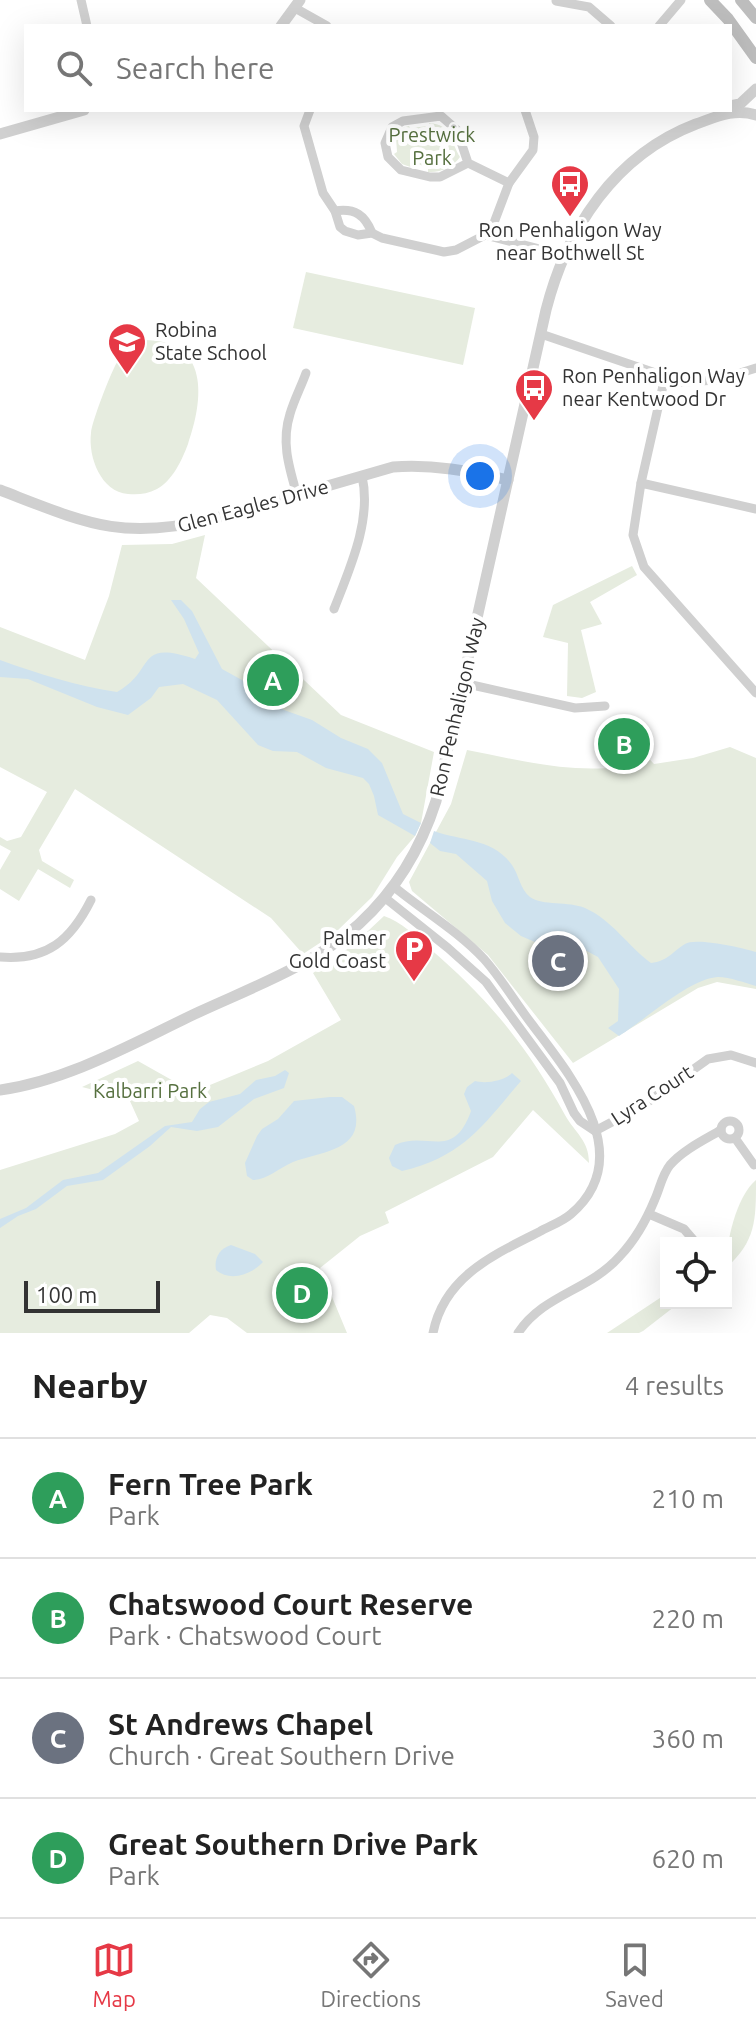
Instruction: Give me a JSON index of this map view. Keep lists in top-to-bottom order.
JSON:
{
  "streets": {
    "street": ["Glen Eagles Drive", "Ron Penhaligon Way", "Lyra Court"]
  },
  "crossings": [
    ["Glen Eagles Drive", "Ron Penhaligon Way"]
  ],
  "parks": ["Prestwick Park", "Kalbarri Park"],
  "places": {
    "bus stop": ["Ron Penhaligon Way near Bothwell St", "Ron Penhaligon Way near Kentwood Dr"],
    "school or university": ["Robina State School"],
    "parking": ["Palmer Gold Coast"]
  },
  "scale_bar": "100 m",
  "page": {
    "search": "Search here",
    "pins": [
      "A",
      "B",
      "C",
      "D"
    ],
    "scale": "100 m",
    "heading": ["Nearby", "4 results"],
    "list": [
      {
        "mark": "A",
        "name": "Fern Tree Park",
        "note": "Park",
        "value": "210 m"
      },
      {
        "mark": "B",
        "name": "Chatswood Court Reserve",
        "note": "Park · Chatswood Court",
        "value": "220 m"
      },
      {
        "mark": "C",
        "name": "St Andrews Chapel",
        "note": "Church · Great Southern Drive",
        "value": "360 m"
      },
      {
        "mark": "D",
        "name": "Great Southern Drive Park",
        "note": "Park",
        "value": "620 m"
      }
    ],
    "nav": ["Map", "Directions", "Saved"]
  }
}
